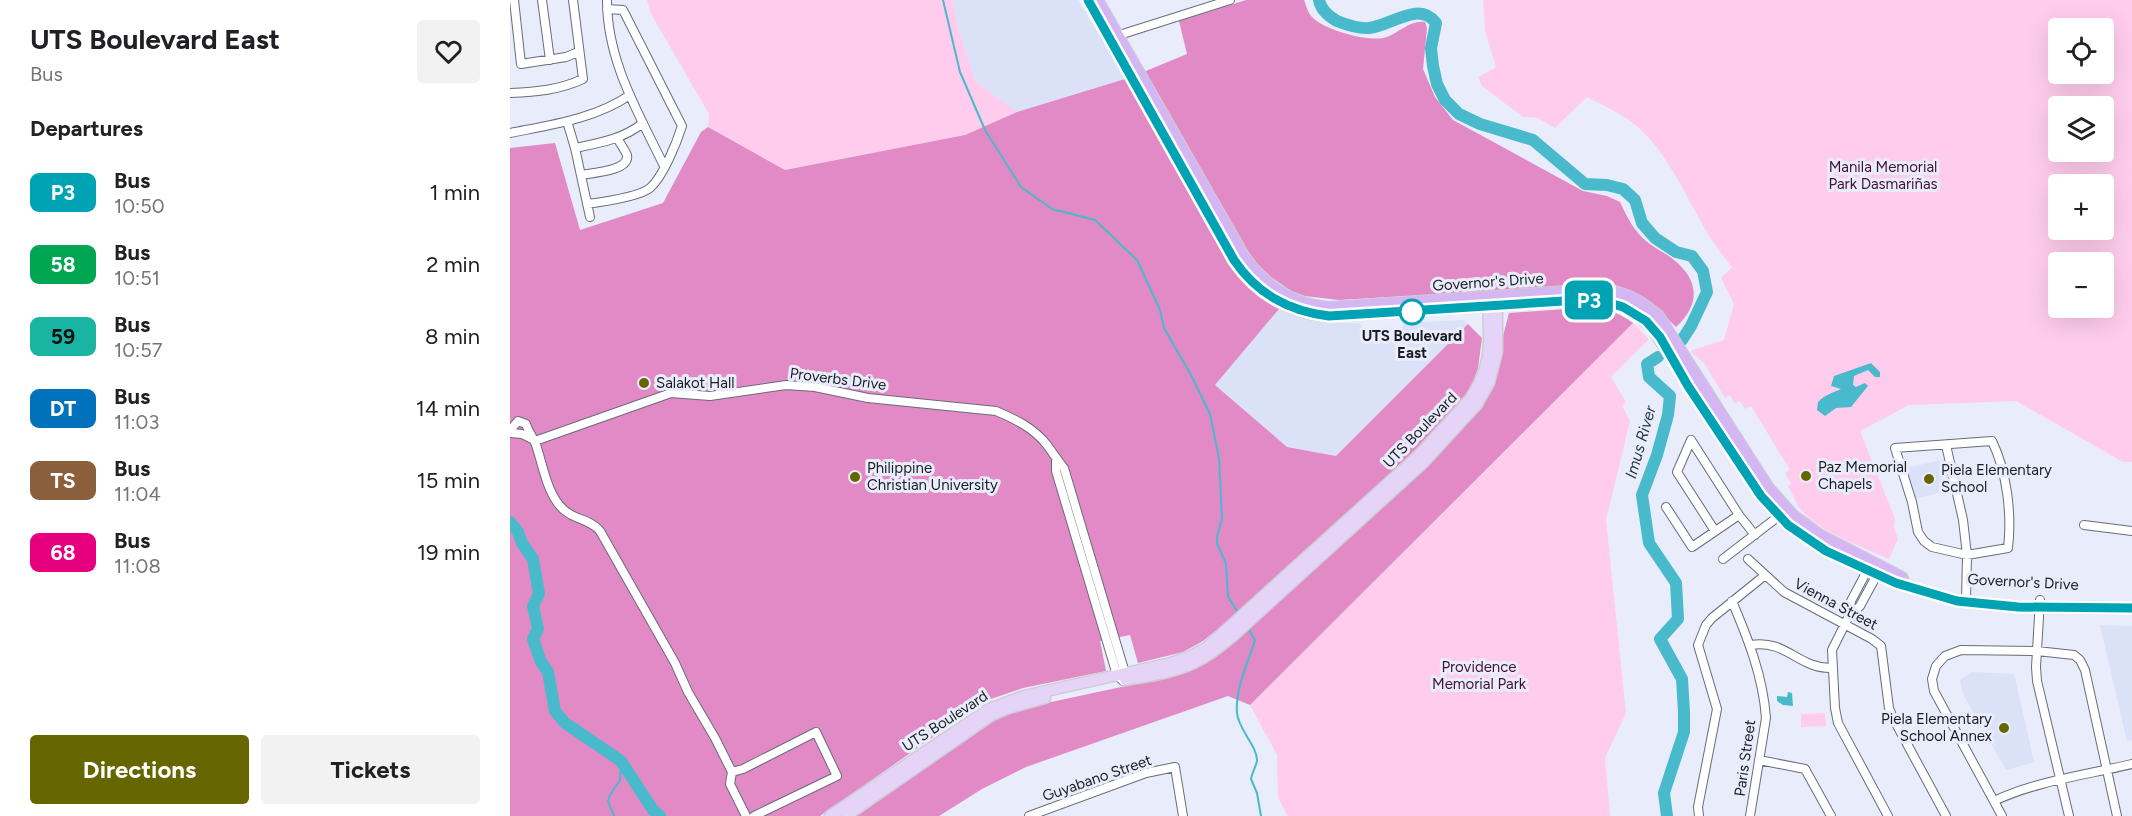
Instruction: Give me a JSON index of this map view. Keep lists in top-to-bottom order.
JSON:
{
  "streets": {
    "highway": ["Governor's Drive"],
    "main road": ["UTS Boulevard"],
    "street": [
      "Proverbs Drive",
      "Vienna Street",
      "Paris Street",
      "Guyabano Street"
    ]
  },
  "crossings": [
    ["Governor's Drive", "UTS Boulevard"],
    ["Proverbs Drive", "UTS Boulevard"]
  ],
  "water": ["Imus River"],
  "parks": ["Manila Memorial Park Dasmariñas", "Providence Memorial Park"],
  "places": [
    "UTS Boulevard East",
    "Salakot Hall",
    "Paz Memorial Chapels",
    "Philippine Christian University",
    "Piela Elementary School",
    "Piela Elementary School Annex"
  ],
  "lines": ["bus line P3"],
  "page": {
    "heading": [
      ["UTS Boulevard East", "Bus"],
      "Departures"
    ],
    "on_map": "P3",
    "map_buttons": ["+", "−"],
    "list": [
      {
        "mark": "P3",
        "name": "Bus",
        "note": "10:50",
        "value": "1 min"
      },
      {
        "mark": "58",
        "name": "Bus",
        "note": "10:51",
        "value": "2 min"
      },
      {
        "mark": "59",
        "name": "Bus",
        "note": "10:57",
        "value": "8 min"
      },
      {
        "mark": "DT",
        "name": "Bus",
        "note": "11:03",
        "value": "14 min"
      },
      {
        "mark": "TS",
        "name": "Bus",
        "note": "11:04",
        "value": "15 min"
      },
      {
        "mark": "68",
        "name": "Bus",
        "note": "11:08",
        "value": "19 min"
      }
    ],
    "buttons": ["Directions", "Tickets"]
  }
}
